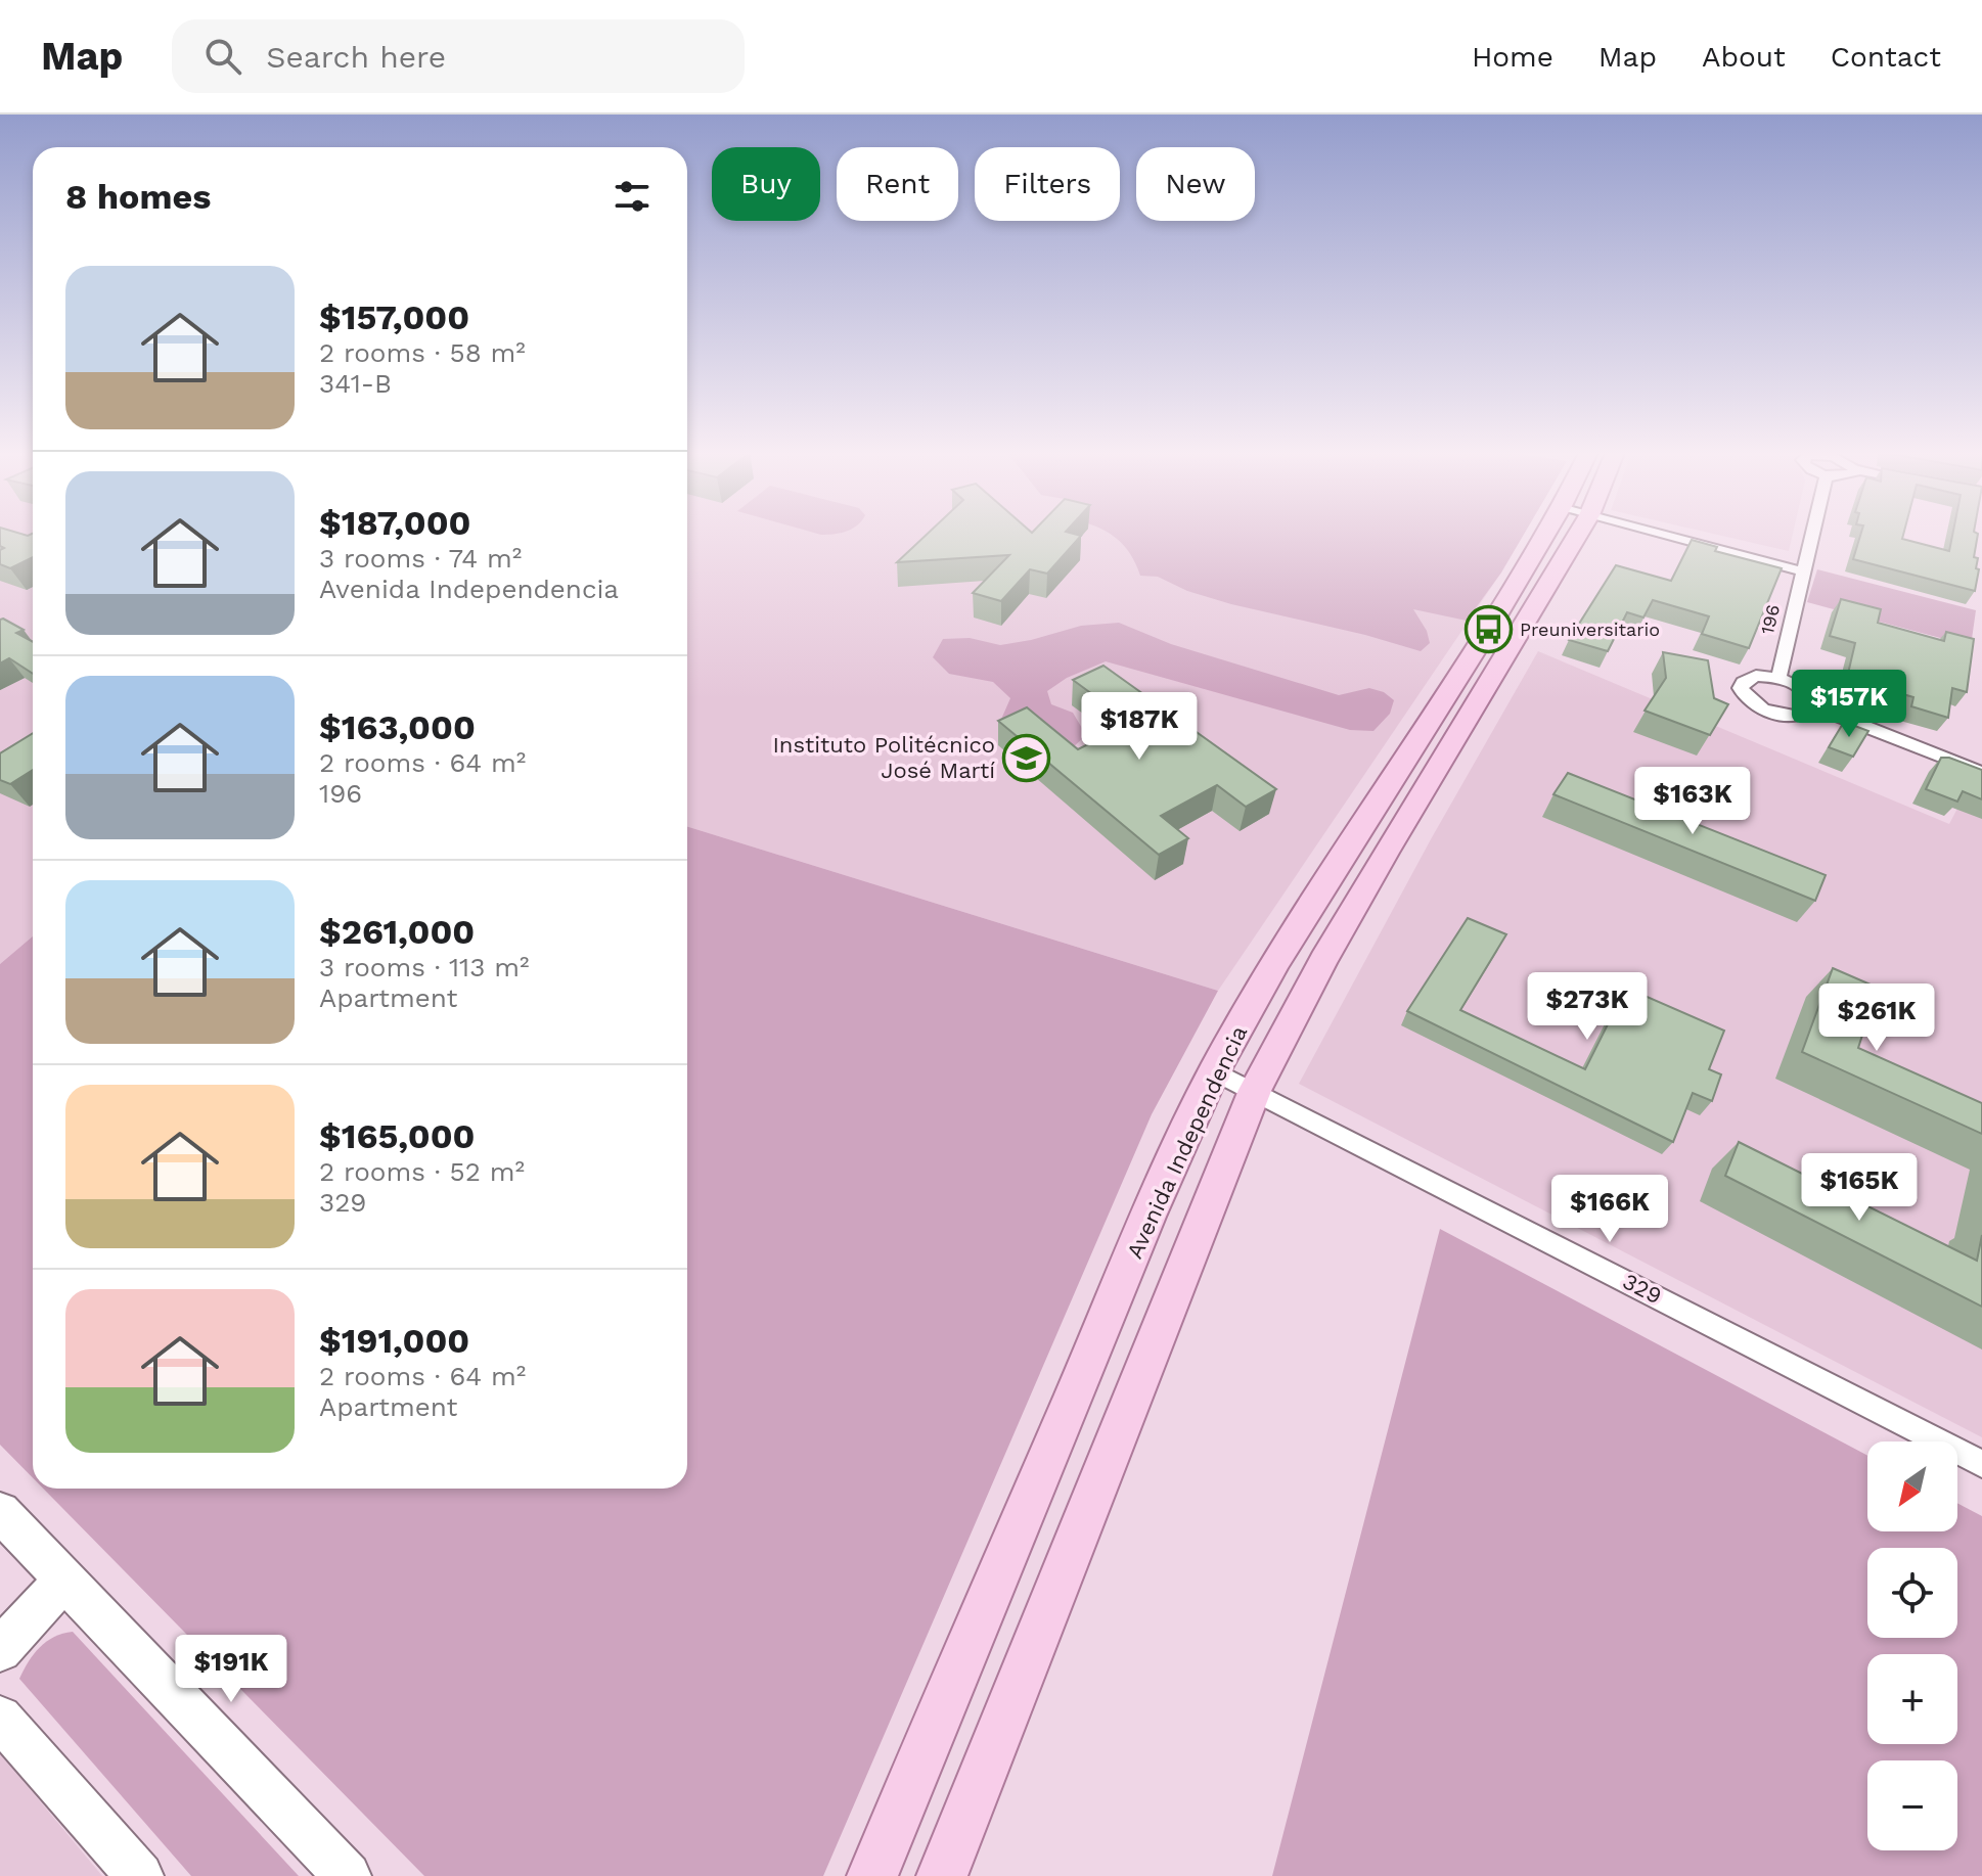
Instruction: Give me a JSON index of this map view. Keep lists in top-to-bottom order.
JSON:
{
  "streets": {
    "main road": ["Avenida Independencia"],
    "street": ["196", "329"]
  },
  "crossings": [
    ["Avenida Independencia", "329"]
  ],
  "places": {
    "bus stop": ["Preuniversitario"],
    "school or university": ["Instituto Politécnico José Martí"]
  },
  "north": "bottom left",
  "page": {
    "header": "Map",
    "search": "Search here",
    "nav": [
      "Home",
      "Map",
      "About",
      "Contact"
    ],
    "chip": [
      "Buy",
      "Rent",
      "Filters",
      "New"
    ],
    "heading": "8 homes",
    "list": [
      {
        "name": "$157,000",
        "note": "2 rooms · 58 m² · 341-B"
      },
      {
        "name": "$187,000",
        "note": "3 rooms · 74 m² · Avenida Independencia"
      },
      {
        "name": "$163,000",
        "note": "2 rooms · 64 m² · 196"
      },
      {
        "name": "$261,000",
        "note": "3 rooms · 113 m² · Apartment"
      },
      {
        "name": "$165,000",
        "note": "2 rooms · 52 m² · 329"
      },
      {
        "name": "$191,000",
        "note": "2 rooms · 64 m² · Apartment"
      }
    ],
    "price": [
      "$157K",
      "$187K",
      "$163K",
      "$273K",
      "$261K",
      "$165K",
      "$166K",
      "$191K"
    ],
    "map_buttons": ["+", "−"]
  }
}
